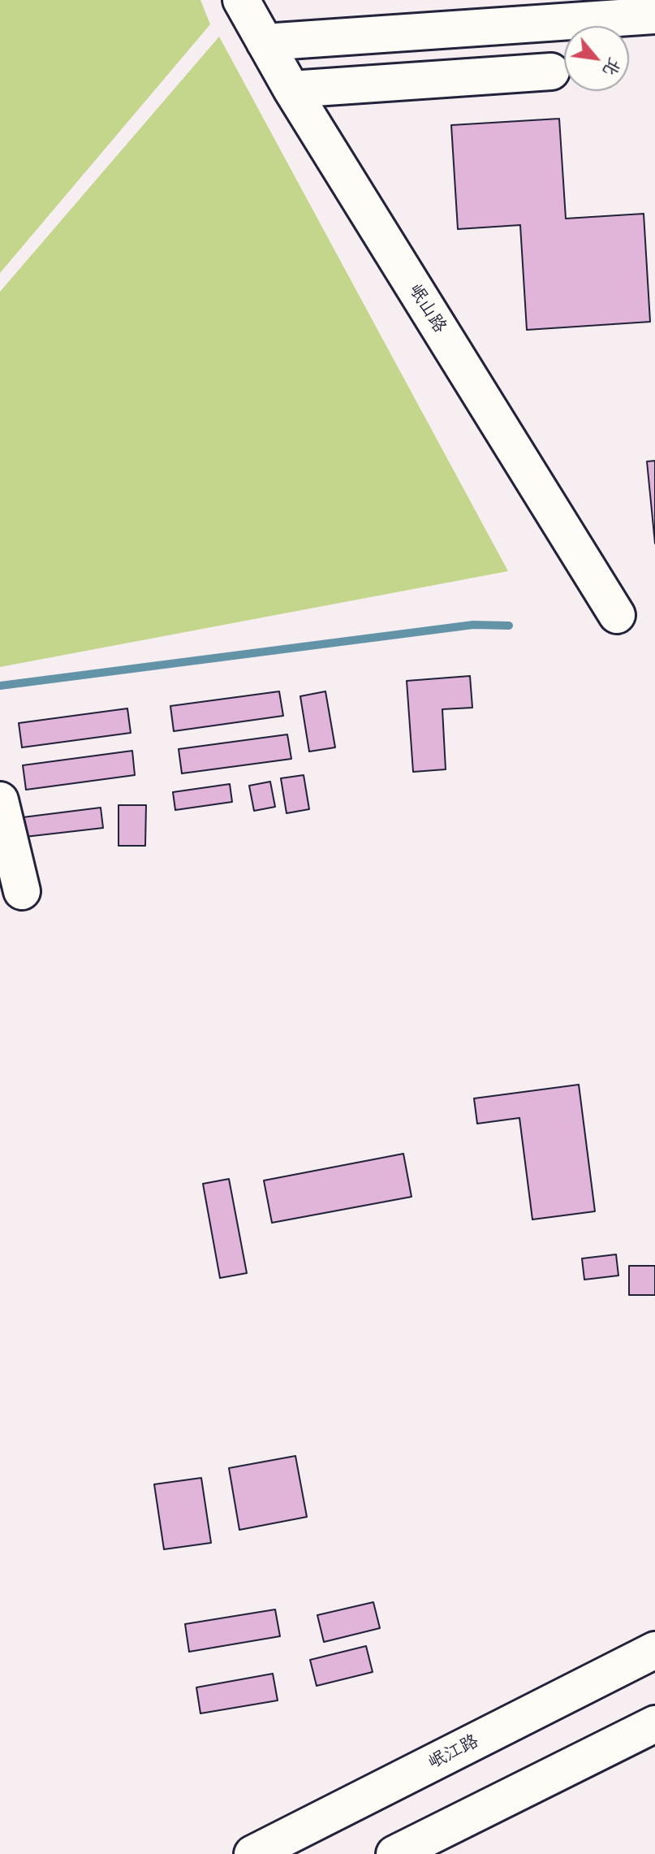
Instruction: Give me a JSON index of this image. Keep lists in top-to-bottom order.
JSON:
{
  "streets": {
    "main road": ["岷山路", "岷江路"]
  },
  "north": "bottom right"
}
